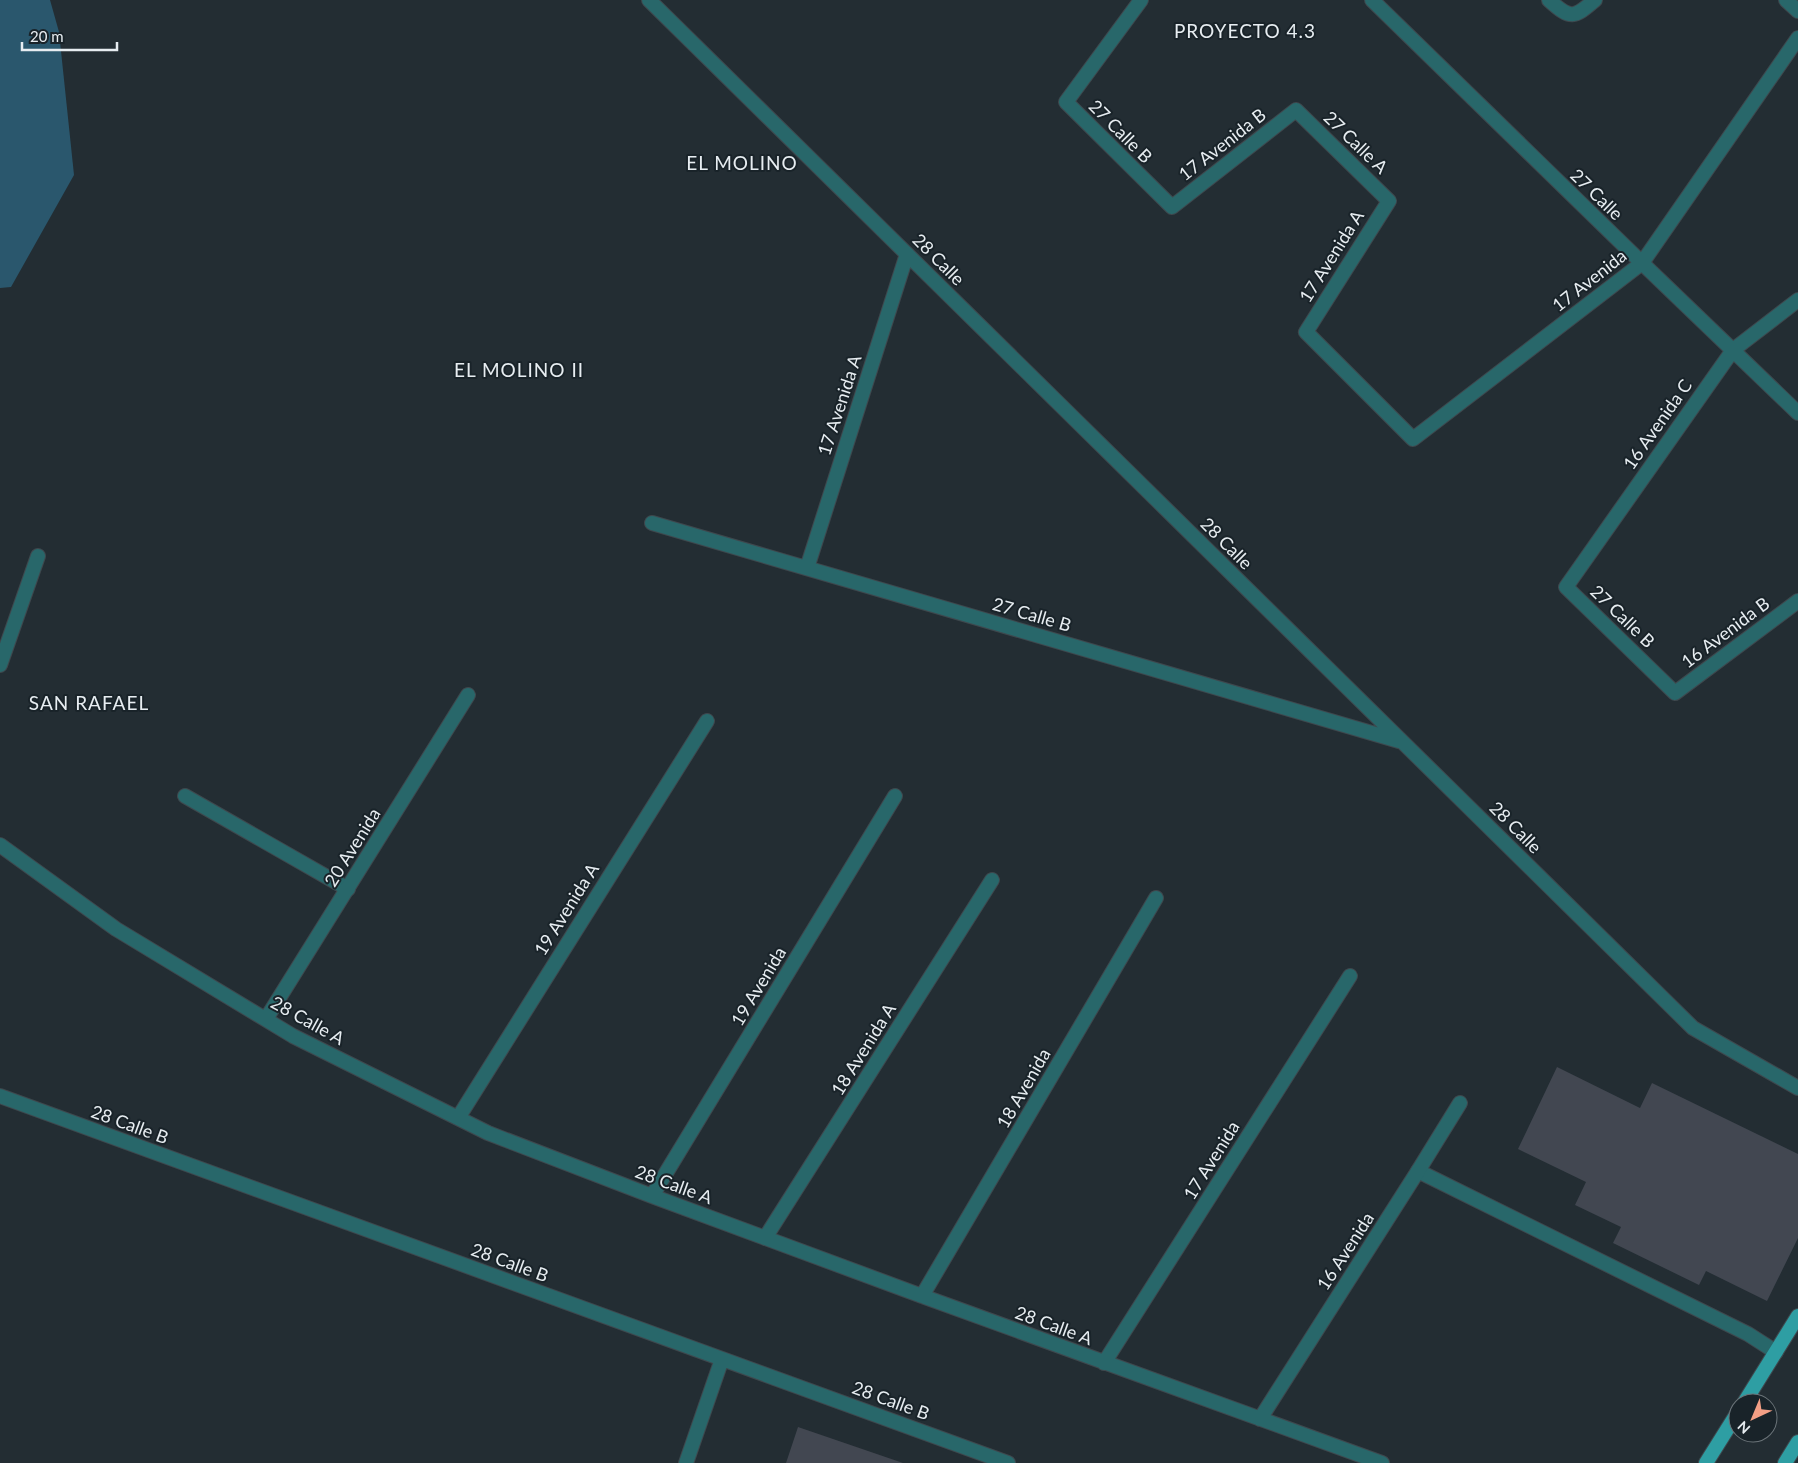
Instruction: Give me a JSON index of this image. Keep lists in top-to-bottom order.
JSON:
{
  "streets": {
    "street": [
      "27 Calle B",
      "27 Calle A",
      "17 Avenida B",
      "27 Calle",
      "17 Avenida A",
      "28 Calle",
      "17 Avenida",
      "16 Avenida C",
      "16 Avenida B",
      "20 Avenida",
      "19 Avenida A",
      "19 Avenida",
      "28 Calle A",
      "18 Avenida A",
      "18 Avenida",
      "28 Calle B",
      "16 Avenida"
    ]
  },
  "crossings": [
    ["27 Calle B", "17 Avenida B"],
    ["27 Calle B", "17 Avenida A"],
    ["27 Calle B", "28 Calle"],
    ["27 Calle B", "16 Avenida C"],
    ["27 Calle B", "16 Avenida B"],
    ["27 Calle A", "17 Avenida B"],
    ["27 Calle A", "17 Avenida A"],
    ["27 Calle", "17 Avenida"],
    ["27 Calle", "16 Avenida C"],
    ["17 Avenida A", "28 Calle"],
    ["17 Avenida A", "17 Avenida"],
    ["17 Avenida", "28 Calle A"],
    ["20 Avenida", "28 Calle A"],
    ["19 Avenida A", "28 Calle A"],
    ["19 Avenida", "28 Calle A"],
    ["28 Calle A", "18 Avenida A"],
    ["28 Calle A", "18 Avenida"],
    ["28 Calle A", "16 Avenida"]
  ],
  "districts": [
    "PROYECTO 4.3",
    "EL MOLINO",
    "EL MOLINO II",
    "SAN RAFAEL"
  ],
  "scale_bar": "20 m",
  "north": "bottom left"
}
